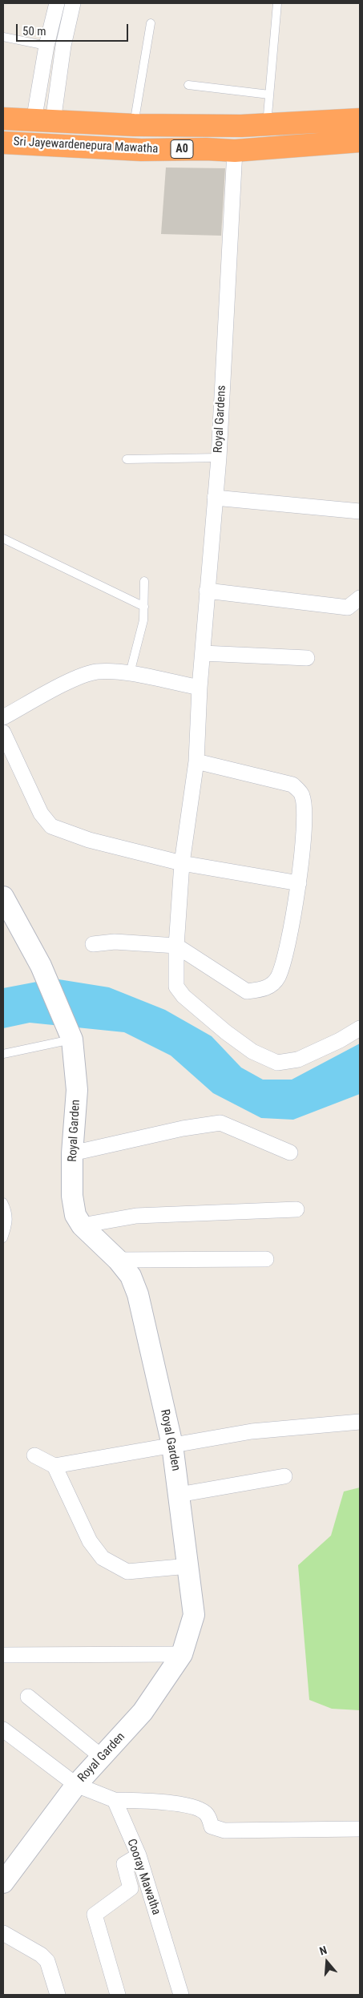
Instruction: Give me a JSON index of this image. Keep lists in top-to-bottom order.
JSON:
{
  "streets": {
    "highway": ["Sri Jayewardenepura Mawatha", "A0"],
    "street": ["Royal Gardens", "Royal Garden", "Cooray Mawatha"]
  },
  "crossings": [
    ["Sri Jayewardenepura Mawatha", "Royal Gardens"]
  ],
  "scale_bar": "50 m",
  "north": "top"
}
